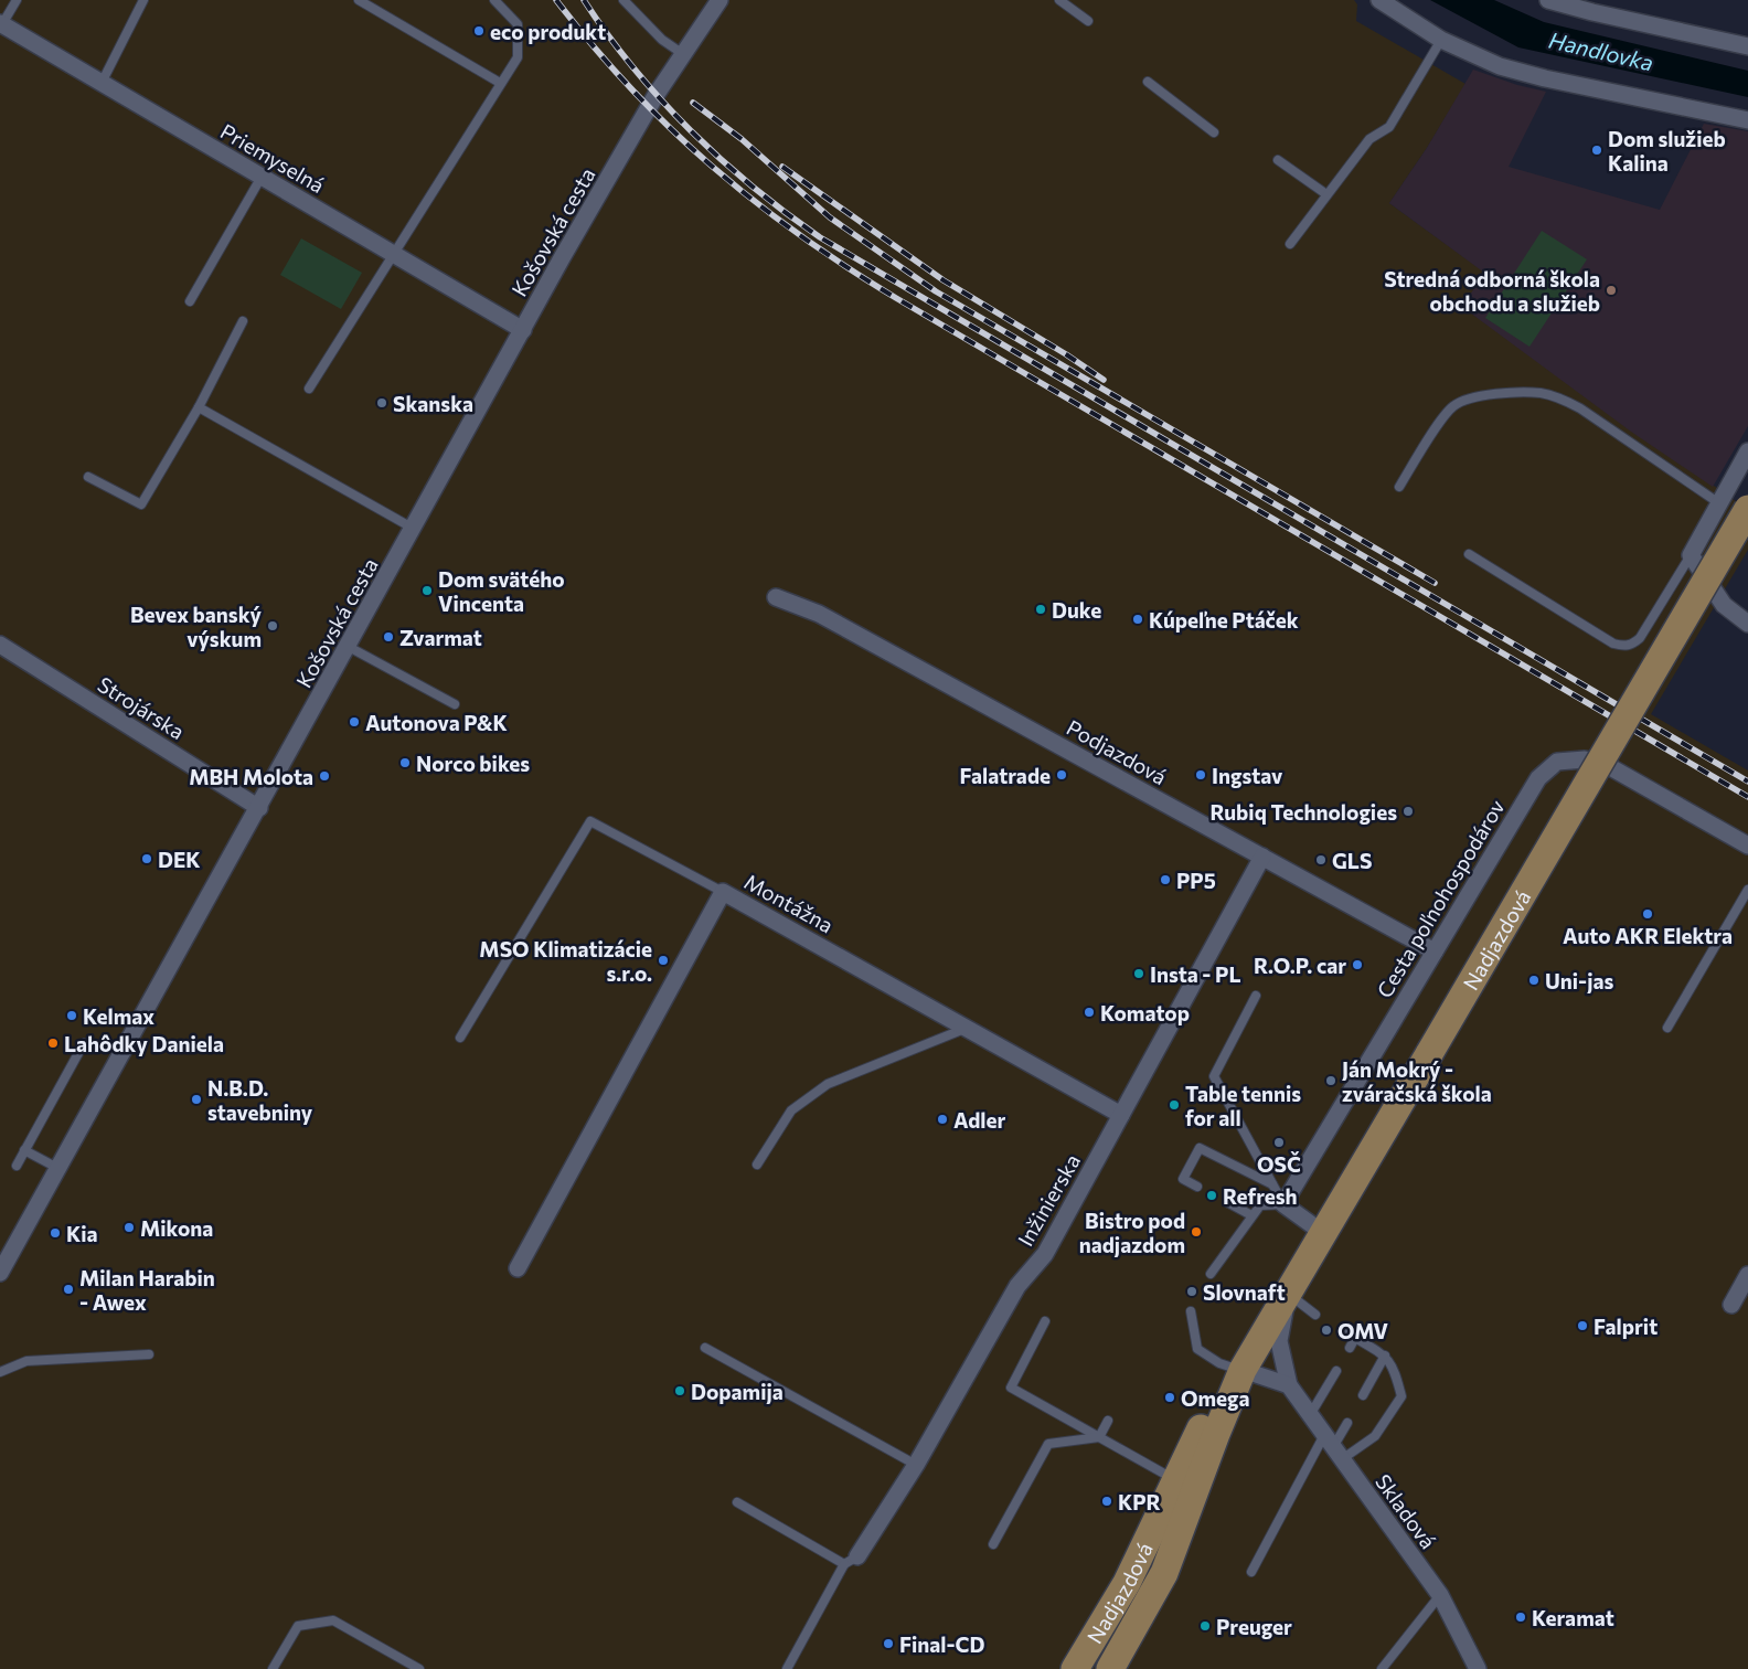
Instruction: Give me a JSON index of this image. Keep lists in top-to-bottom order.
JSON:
{
  "streets": {
    "main road": ["Nadjazdová"],
    "street": [
      "Priemyselná",
      "Košovská cesta",
      "Strojárska",
      "Podjazdová",
      "Cesta poľnohospodárov",
      "Montážna",
      "Inžinierska",
      "Skladová"
    ]
  },
  "crossings": [
    ["Priemyselná", "Košovská cesta"],
    ["Košovská cesta", "Strojárska"],
    ["Podjazdová", "Cesta poľnohospodárov"],
    ["Podjazdová", "Inžinierska"],
    ["Montážna", "Inžinierska"],
    ["Nadjazdová", "Skladová"]
  ],
  "water": ["Handlovka"],
  "places": [
    "eco produkt",
    "Dom služieb Kalina",
    "Stredná odborná škola obchodu a služieb",
    "Skanska",
    "Dom svätého Vincenta",
    "Duke",
    "Kúpeľne Ptáček",
    "Bevex banský výskum",
    "Zvarmat",
    "Autonova P&K",
    "Norco bikes",
    "Falatrade",
    "Ingstav",
    "MBH Molota",
    "Rubiq Technologies",
    "DEK",
    "GLS",
    "PP5",
    "Auto AKR Elektra",
    "MSO Klimatizácie s.r.o.",
    "R.O.P. car",
    "Insta - PL",
    "Uni-jas",
    "Komatop",
    "Kelmax",
    "Lahôdky Daniela",
    "Ján Mokrý - zváračská škola",
    "N.B.D. stavebniny",
    "Table tennis for all",
    "Adler",
    "OSČ",
    "Refresh",
    "Mikona",
    "Bistro pod nadjazdom",
    "Kia",
    "Milan Harabin - Awex",
    "Slovnaft",
    "Falprit",
    "OMV",
    "Dopamija",
    "Omega",
    "KPR",
    "Keramat",
    "Preuger",
    "Final-CD"
  ]
}
